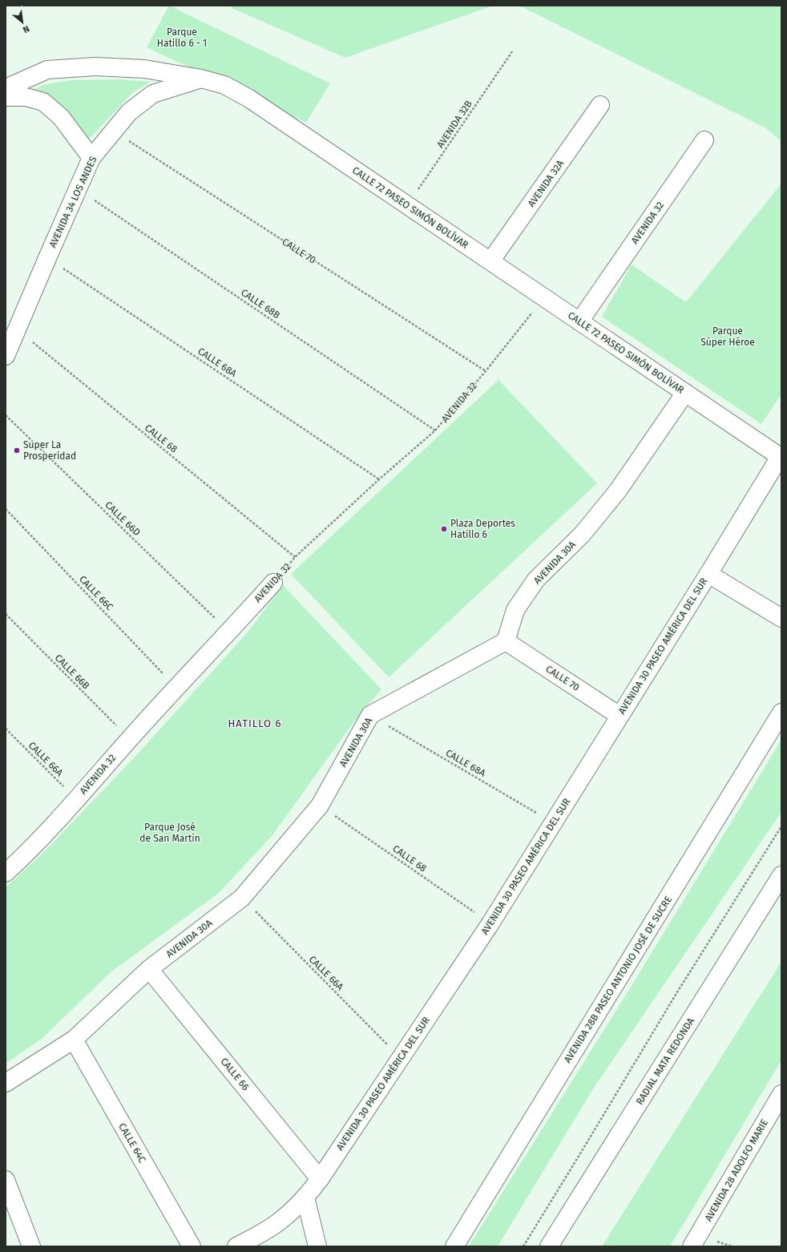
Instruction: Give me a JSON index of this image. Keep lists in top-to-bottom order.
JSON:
{
  "streets": {
    "street": [
      "AVENIDA 32A",
      "AVENIDA 34 LOS ANDES",
      "CALLE 72 PASEO SIMÓN BOLÍVAR",
      "AVENIDA 32",
      "CALLE 70",
      "AVENIDA 30A",
      "AVENIDA 30 PASEO AMÉRICA DEL SUR",
      "AVENIDA 28B PASEO ANTONIO JOSÉ DE SUCRE",
      "RADIAL MATA REDONDA",
      "CALLE 66",
      "CALLE 64C",
      "AVENIDA 28 ADOLFO MARIE"
    ],
    "path": [
      "AVENIDA 32B",
      "CALLE 68B",
      "CALLE 68A",
      "CALLE 68",
      "CALLE 66D",
      "CALLE 66C",
      "CALLE 66B",
      "CALLE 66A"
    ]
  },
  "crossings": [
    ["AVENIDA 32B", "CALLE 72 PASEO SIMÓN BOLÍVAR"],
    ["AVENIDA 32A", "CALLE 72 PASEO SIMÓN BOLÍVAR"],
    ["AVENIDA 34 LOS ANDES", "CALLE 72 PASEO SIMÓN BOLÍVAR"],
    ["AVENIDA 34 LOS ANDES", "CALLE 70"],
    ["AVENIDA 34 LOS ANDES", "CALLE 68B"],
    ["AVENIDA 34 LOS ANDES", "CALLE 68A"],
    ["AVENIDA 34 LOS ANDES", "CALLE 68"],
    ["CALLE 72 PASEO SIMÓN BOLÍVAR", "AVENIDA 32"],
    ["CALLE 72 PASEO SIMÓN BOLÍVAR", "AVENIDA 30A"],
    ["CALLE 72 PASEO SIMÓN BOLÍVAR", "AVENIDA 30 PASEO AMÉRICA DEL SUR"],
    ["AVENIDA 32", "CALLE 70"],
    ["AVENIDA 32", "CALLE 68B"],
    ["AVENIDA 32", "CALLE 68A"],
    ["AVENIDA 32", "CALLE 68"],
    ["AVENIDA 32", "CALLE 66D"],
    ["AVENIDA 32", "CALLE 66C"],
    ["AVENIDA 32", "CALLE 66B"],
    ["AVENIDA 32", "CALLE 66A"],
    ["CALLE 70", "AVENIDA 30A"],
    ["CALLE 70", "AVENIDA 30 PASEO AMÉRICA DEL SUR"],
    ["CALLE 68A", "AVENIDA 30A"],
    ["CALLE 68A", "AVENIDA 30 PASEO AMÉRICA DEL SUR"],
    ["CALLE 68", "AVENIDA 30A"],
    ["CALLE 68", "AVENIDA 30 PASEO AMÉRICA DEL SUR"],
    ["AVENIDA 30A", "CALLE 66A"],
    ["AVENIDA 30A", "CALLE 66"],
    ["AVENIDA 30A", "CALLE 64C"],
    ["AVENIDA 30 PASEO AMÉRICA DEL SUR", "CALLE 66A"],
    ["AVENIDA 30 PASEO AMÉRICA DEL SUR", "CALLE 66"]
  ],
  "districts": ["HATILLO 6"],
  "parks": ["Parque Hatillo 6 - 1", "Parque Súper Héroe", "Parque José de San Martín"],
  "places": ["Super La Prosperidad", "Plaza Deportes Hatillo 6"],
  "north": "bottom right"
}
